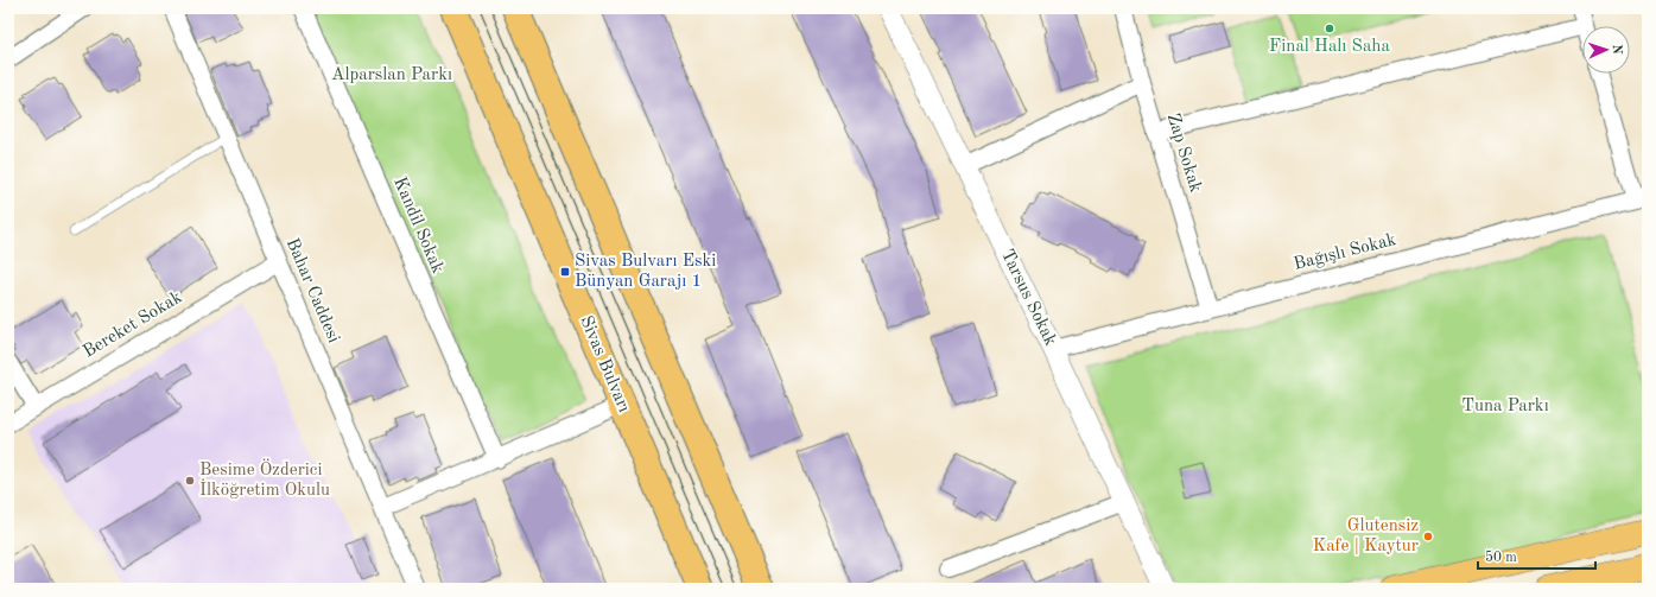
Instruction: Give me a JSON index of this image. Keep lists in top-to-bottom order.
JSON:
{
  "streets": {
    "highway": ["Sivas Bulvarı"],
    "street": [
      "Zap Sokak",
      "Kandil Sokak",
      "Bağışlı Sokak",
      "Bahar Caddesi",
      "Tarsus Sokak",
      "Bereket Sokak"
    ]
  },
  "crossings": [
    ["Zap Sokak", "Bağışlı Sokak"],
    ["Bağışlı Sokak", "Tarsus Sokak"],
    ["Bahar Caddesi", "Bereket Sokak"]
  ],
  "parks": ["Alparslan Parkı", "Tuna Parkı"],
  "places": {
    "other": ["Final Halı Saha", "Besime Özderici İlköğretim Okulu", "Glutensiz Kafe | Kaytur"],
    "transit": ["Sivas Bulvarı Eski Bünyan Garajı 1"]
  },
  "scale_bar": "50 m",
  "north": "right"
}
